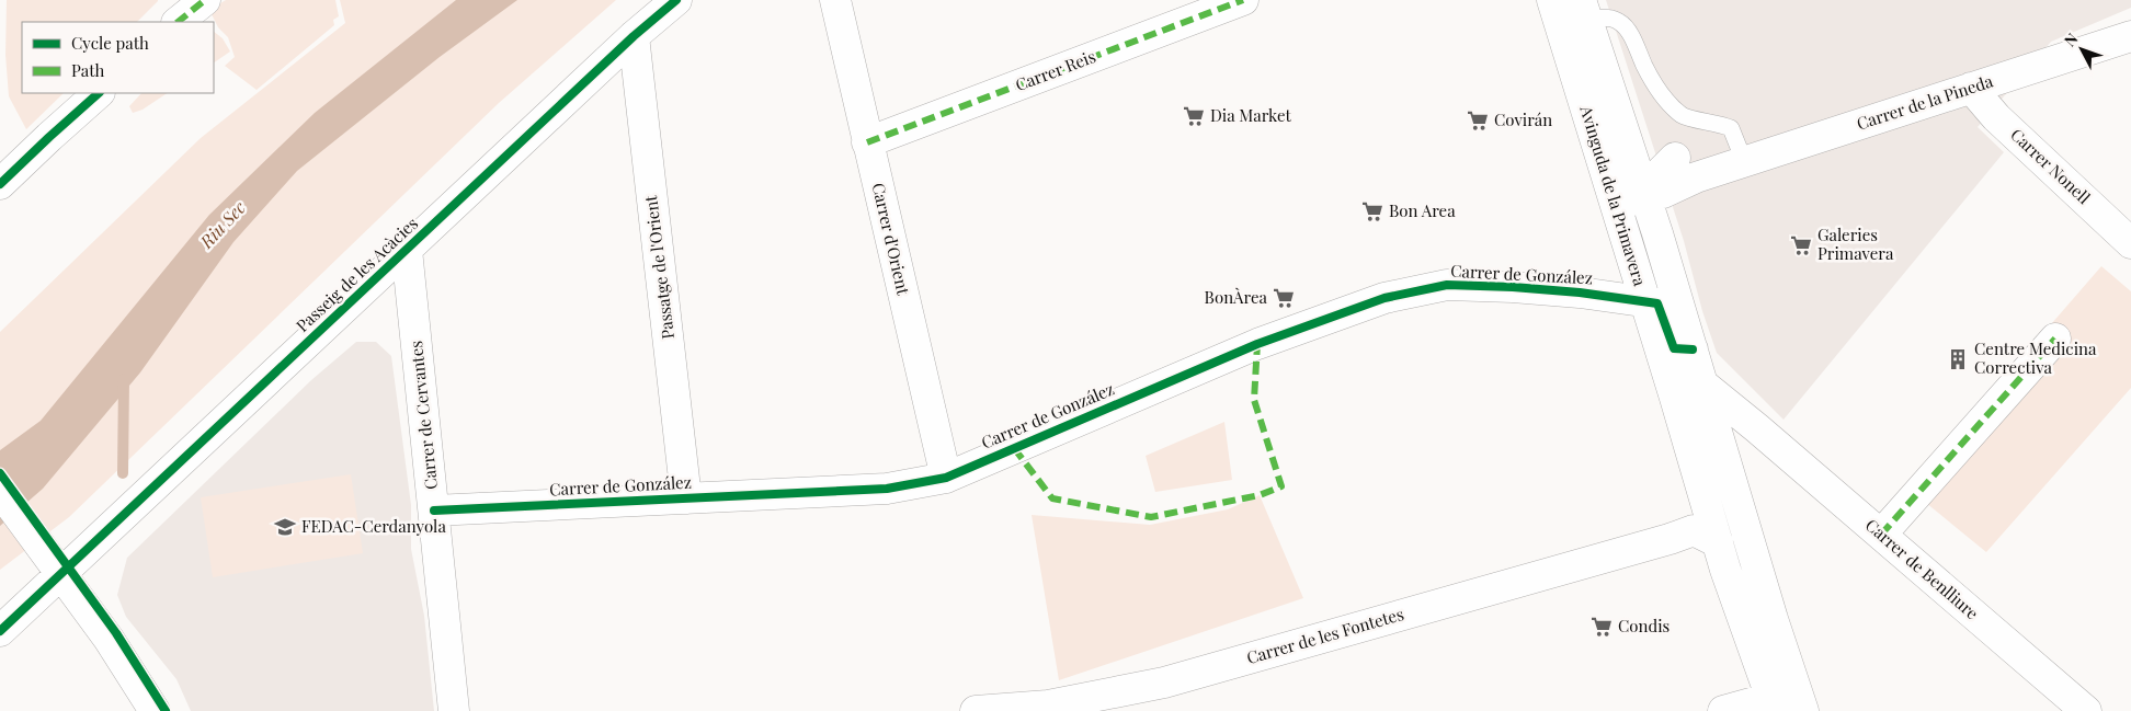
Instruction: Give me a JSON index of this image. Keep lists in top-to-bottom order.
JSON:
{
  "streets": {
    "street": [
      "Carrer Reis",
      "Carrer de la Pineda",
      "Carrer Nonell",
      "Avinguda de la Primavera",
      "Carrer d'Orient",
      "Passatge de l'Orient",
      "Passeig de les Acàcies",
      "Carrer de González",
      "Carrer de Cervantes",
      "Carrer de Benlliure",
      "Carrer de les Fontetes"
    ]
  },
  "crossings": [
    ["Carrer Reis", "Carrer d'Orient"],
    ["Carrer de la Pineda", "Carrer Nonell"],
    ["Avinguda de la Primavera", "Carrer de González"],
    ["Avinguda de la Primavera", "Carrer de Benlliure"],
    ["Avinguda de la Primavera", "Carrer de les Fontetes"],
    ["Carrer d'Orient", "Carrer de González"],
    ["Passatge de l'Orient", "Passeig de les Acàcies"],
    ["Passatge de l'Orient", "Carrer de González"],
    ["Passeig de les Acàcies", "Carrer de Cervantes"],
    ["Carrer de González", "Carrer de Cervantes"]
  ],
  "water": ["Riu Sec"],
  "places": {
    "supermarket": [
      "Dia Market",
      "Covirán",
      "Bon Area",
      "Galeries Primavera",
      "BonÀrea",
      "Condis"
    ],
    "building": ["Centre Medicina Correctiva"],
    "school or university": ["FEDAC-Cerdanyola"]
  },
  "legend": ["Cycle path", "Path"],
  "north": "top left"
}
